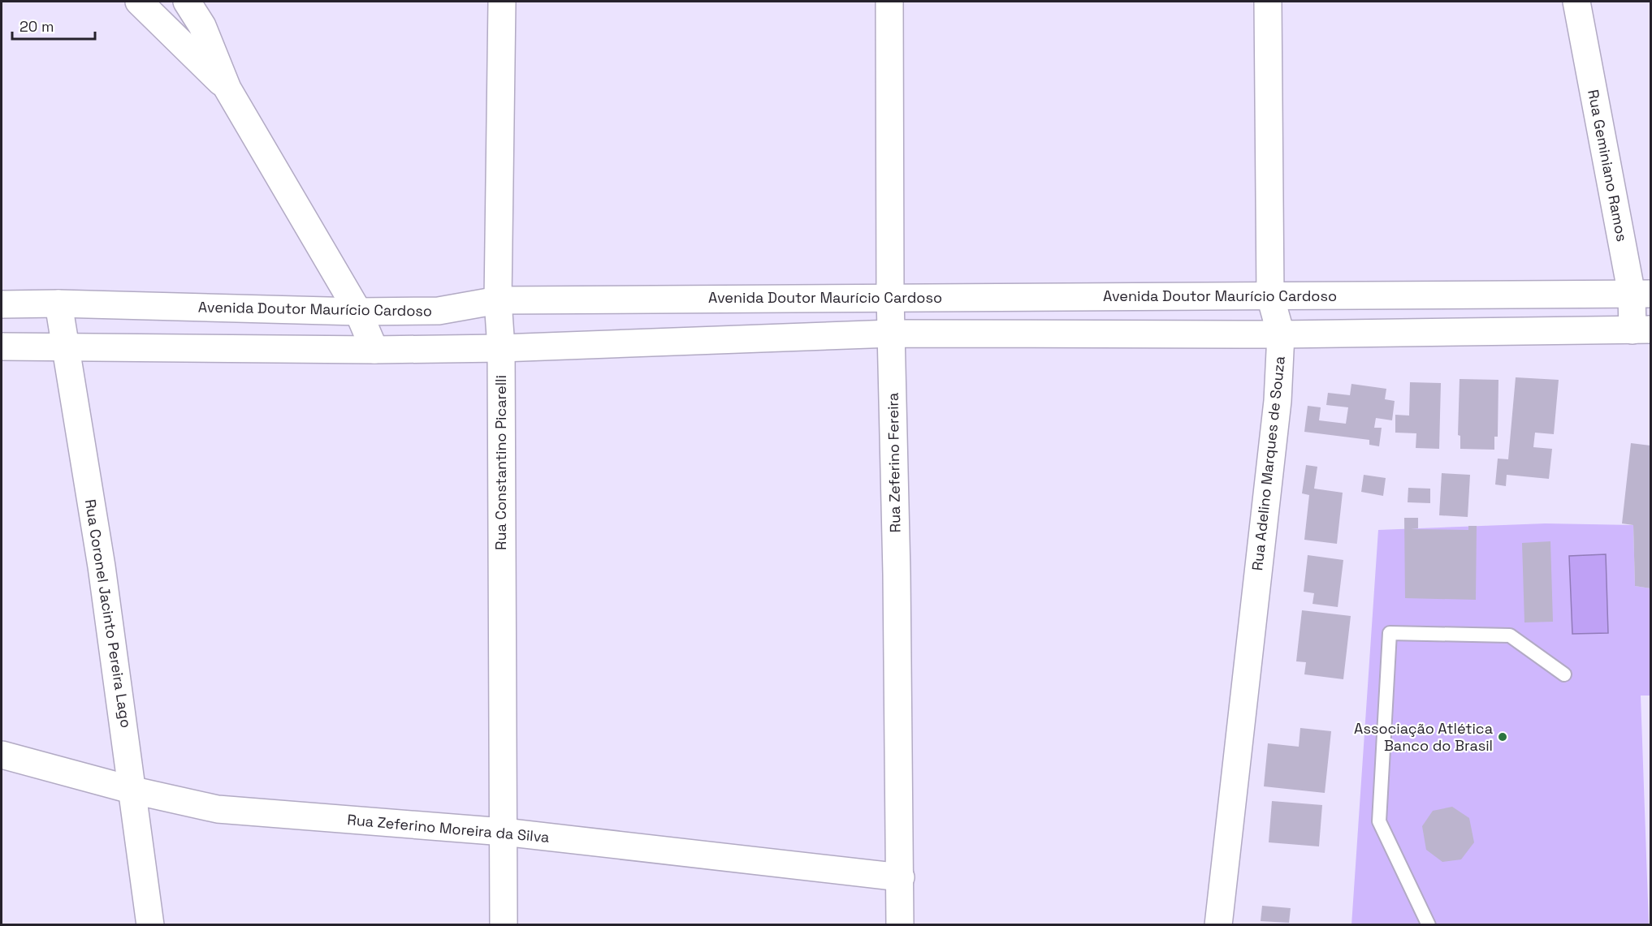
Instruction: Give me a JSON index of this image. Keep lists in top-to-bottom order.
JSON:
{
  "streets": {
    "street": [
      "Rua Geminiano Ramos",
      "Avenida Doutor Maurício Cardoso",
      "Rua Constantino Picarelli",
      "Rua Zeferino Fereira",
      "Rua Adelino Marques de Souza",
      "Rua Coronel Jacinto Pereira Lago",
      "Rua Zeferino Moreira da Silva"
    ]
  },
  "crossings": [
    ["Rua Geminiano Ramos", "Avenida Doutor Maurício Cardoso"],
    ["Avenida Doutor Maurício Cardoso", "Rua Constantino Picarelli"],
    ["Avenida Doutor Maurício Cardoso", "Rua Zeferino Fereira"],
    ["Avenida Doutor Maurício Cardoso", "Rua Adelino Marques de Souza"],
    ["Avenida Doutor Maurício Cardoso", "Rua Coronel Jacinto Pereira Lago"],
    ["Rua Constantino Picarelli", "Rua Zeferino Moreira da Silva"],
    ["Rua Zeferino Fereira", "Rua Zeferino Moreira da Silva"],
    ["Rua Coronel Jacinto Pereira Lago", "Rua Zeferino Moreira da Silva"]
  ],
  "places": ["Associação Atlética Banco do Brasil"],
  "scale_bar": "20 m"
}
